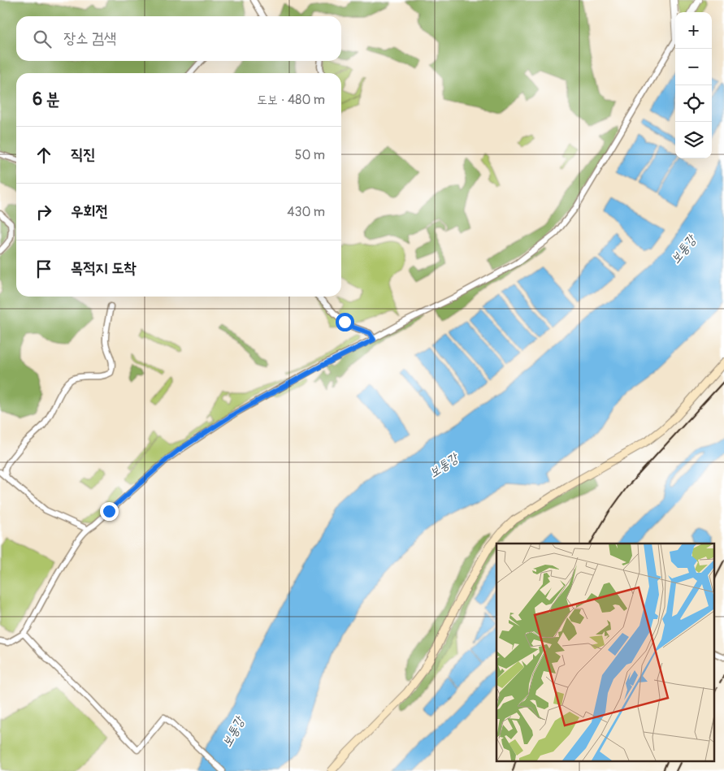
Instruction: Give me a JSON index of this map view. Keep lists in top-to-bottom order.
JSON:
{
  "water": ["보통강"],
  "page": {
    "map_buttons": ["+", "−"],
    "search": "장소 검색",
    "heading": ["6 분", "도보 · 480 m"],
    "list": [
      ["직진", "50 m"],
      ["우회전", "430 m"],
      "목적지 도착"
    ]
  }
}
